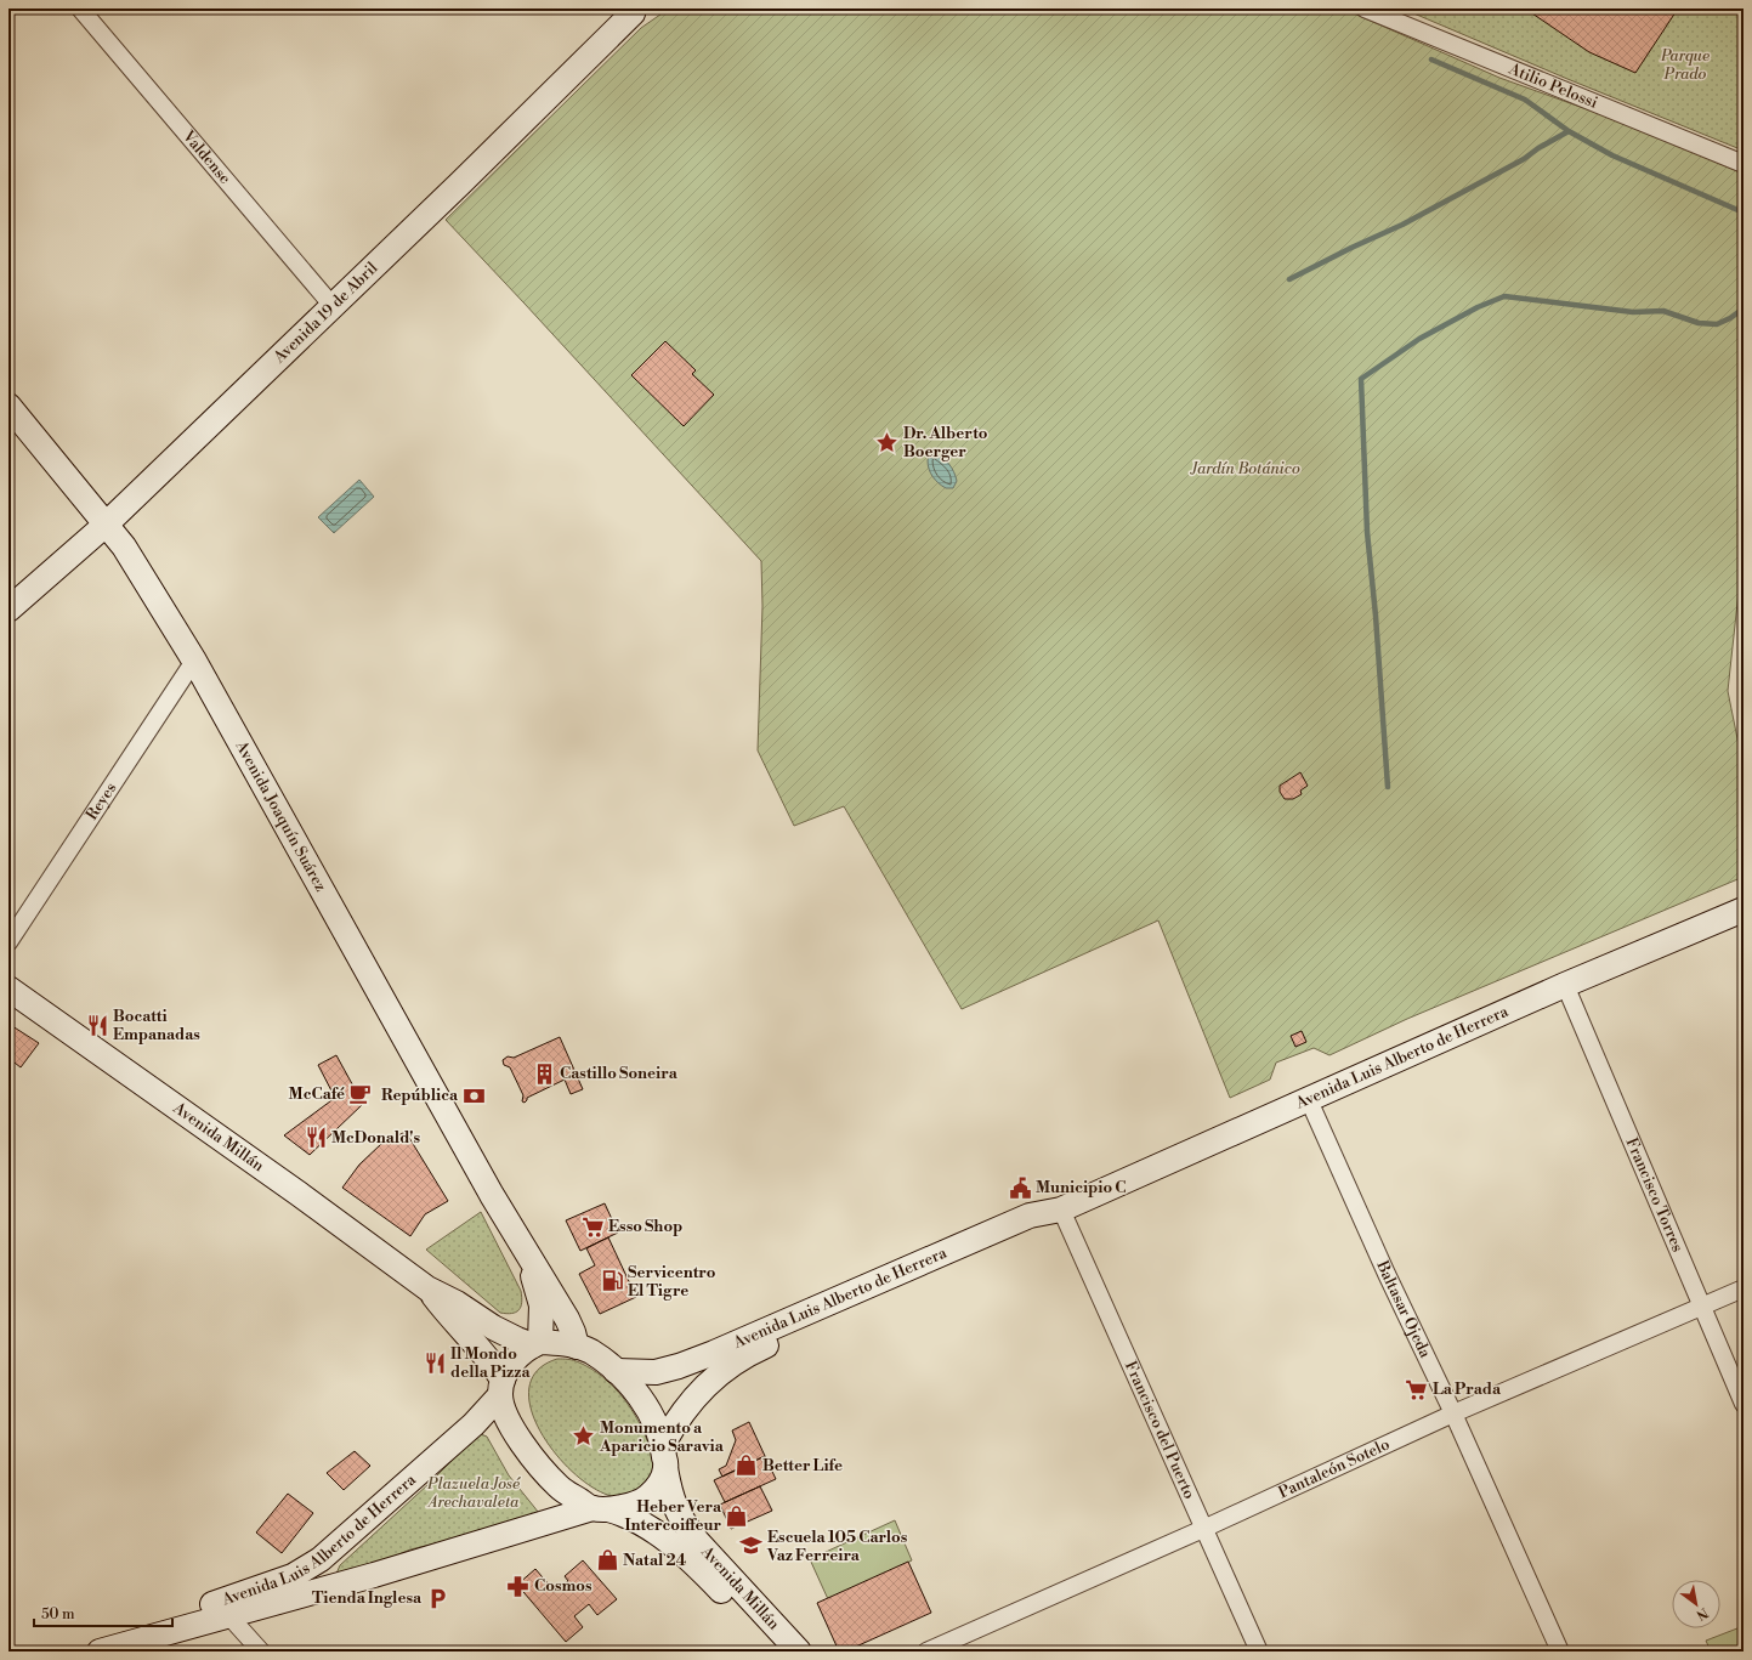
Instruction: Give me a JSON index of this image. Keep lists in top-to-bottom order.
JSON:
{
  "streets": {
    "street": [
      "Atilio Pelossi",
      "Valdense",
      "Avenida 19 de Abril",
      "Reyes",
      "Avenida Joaquín Suárez",
      "Avenida Luis Alberto de Herrera",
      "Avenida Millán",
      "Francisco Torres",
      "Baltasar Ojeda",
      "Francisco del Puerto",
      "Pantaleón Sotelo"
    ]
  },
  "crossings": [
    ["Valdense", "Avenida 19 de Abril"],
    ["Avenida 19 de Abril", "Avenida Joaquín Suárez"],
    ["Reyes", "Avenida Joaquín Suárez"],
    ["Avenida Joaquín Suárez", "Avenida Luis Alberto de Herrera"],
    ["Avenida Joaquín Suárez", "Avenida Millán"],
    ["Avenida Luis Alberto de Herrera", "Avenida Millán"],
    ["Avenida Luis Alberto de Herrera", "Francisco Torres"],
    ["Avenida Luis Alberto de Herrera", "Baltasar Ojeda"],
    ["Avenida Luis Alberto de Herrera", "Francisco del Puerto"],
    ["Francisco Torres", "Pantaleón Sotelo"],
    ["Baltasar Ojeda", "Pantaleón Sotelo"],
    ["Francisco del Puerto", "Pantaleón Sotelo"]
  ],
  "parks": ["Parque Prado", "Jardín Botánico", "Plazuela José Arechavaleta"],
  "places": {
    "place": ["Dr. Alberto Boerger", "Monumento a Aparicio Saravia"],
    "restaurant": ["Bocatti Empanadas", "McDonald's", "Il Mondo della Pizza"],
    "building": ["Castillo Soneira"],
    "cafe": ["McCafé"],
    "bank": ["República"],
    "public building": ["Municipio C"],
    "supermarket": ["Esso Shop", "La Prada"],
    "fuel station": ["Servicentro El Tigre"],
    "shop": ["Better Life", "Heber Vera Intercoiffeur", "Natal 24"],
    "school or university": ["Escuela 105 Carlos Vaz Ferreira"],
    "pharmacy": ["Cosmos"],
    "parking": ["Tienda Inglesa"]
  },
  "scale_bar": "50 m",
  "north": "bottom right"
}
